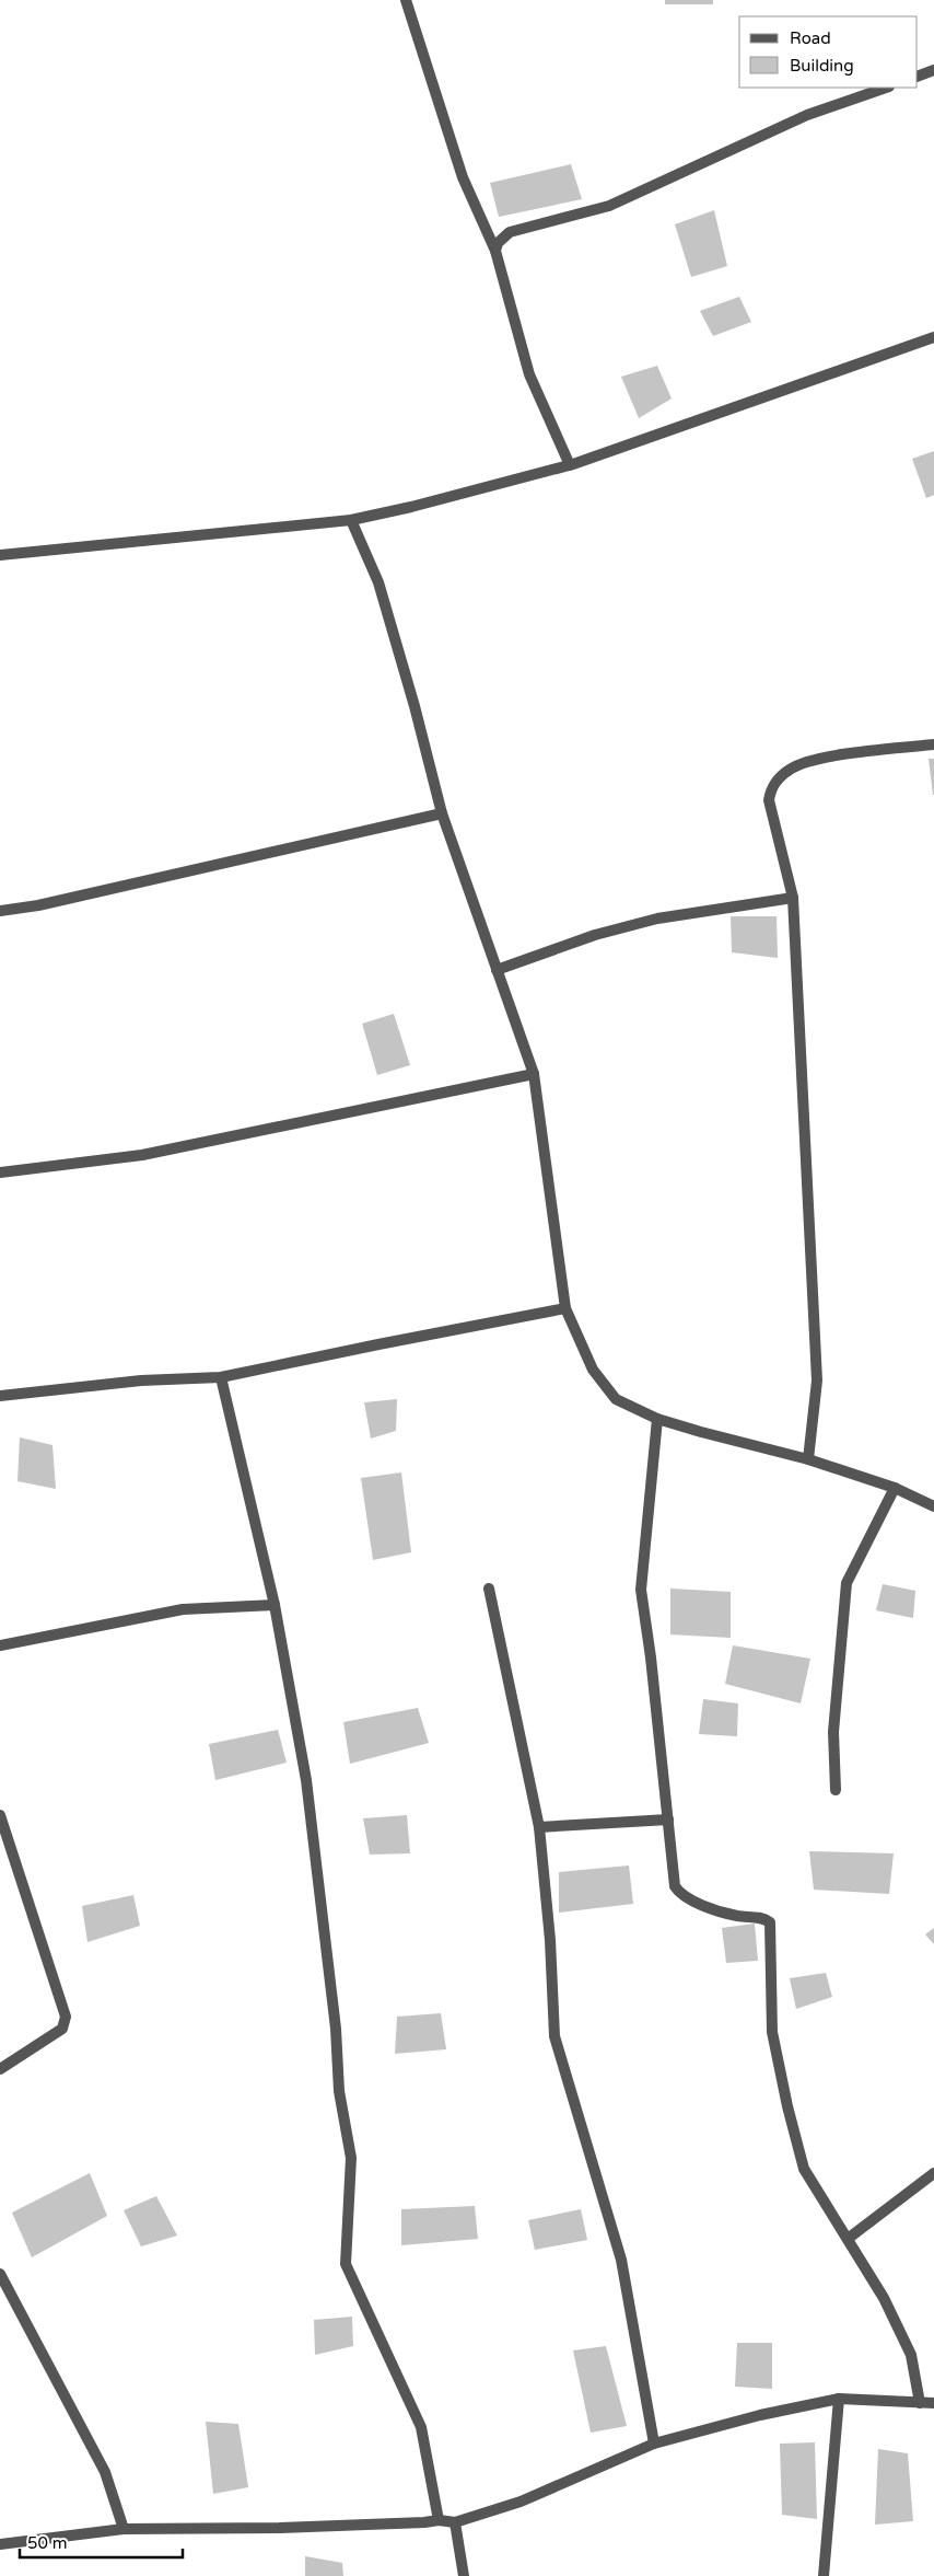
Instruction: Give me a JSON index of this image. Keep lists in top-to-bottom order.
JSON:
{
  "legend": ["Road", "Building"],
  "scale_bar": "50 m"
}
